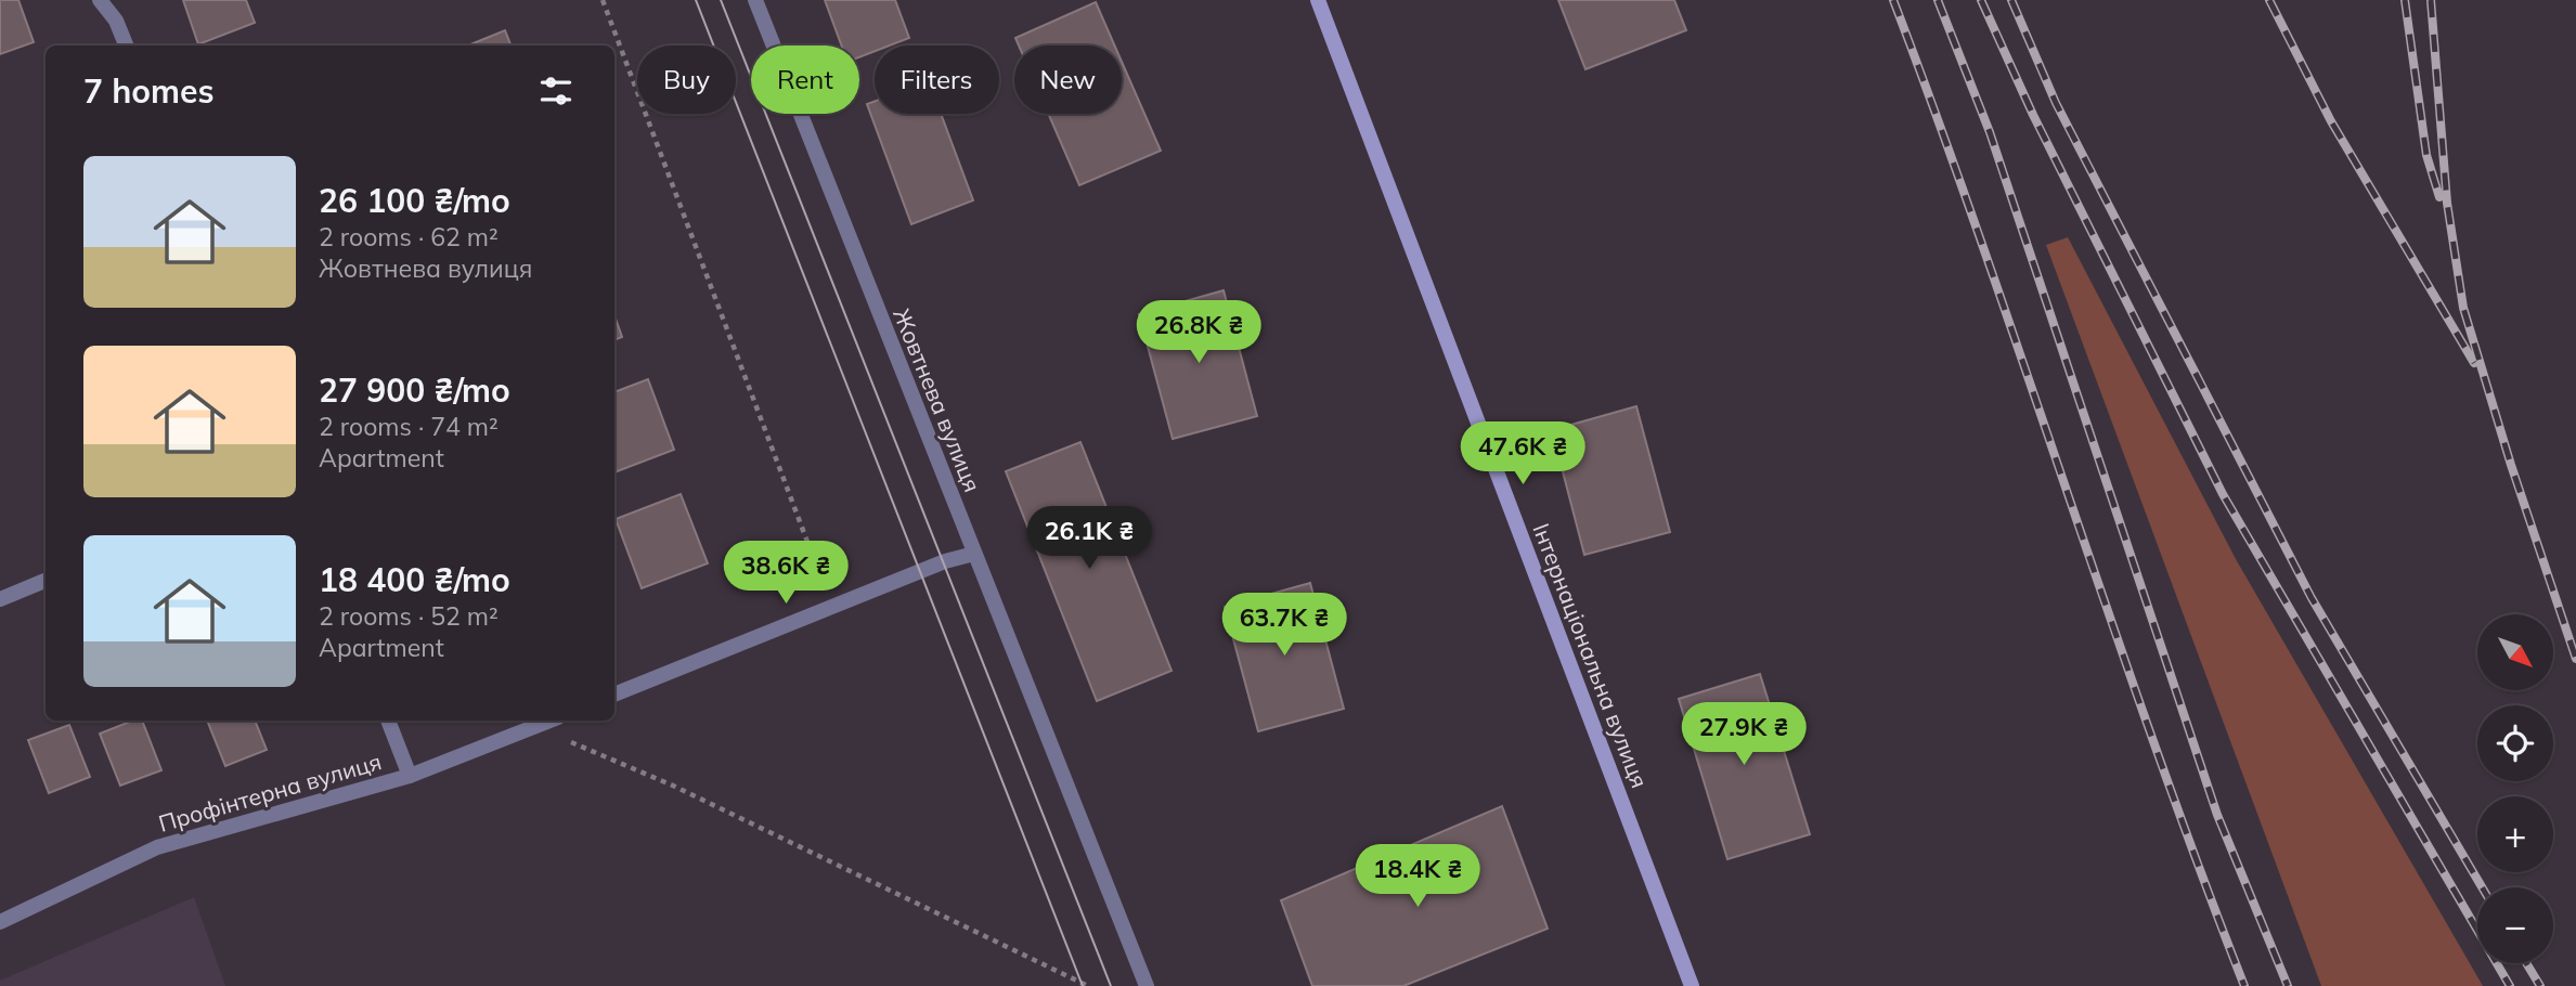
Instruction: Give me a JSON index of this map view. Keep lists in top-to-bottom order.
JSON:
{
  "streets": {
    "main road": ["Інтернаціональна вулиця"],
    "street": ["Жовтнева вулиця", "Профінтерна вулиця"]
  },
  "north": "bottom right",
  "page": {
    "chip": [
      "Buy",
      "Rent",
      "Filters",
      "New"
    ],
    "heading": "7 homes",
    "list": [
      {
        "name": "26 100 ₴/mo",
        "note": "2 rooms · 62 m² · Жовтнева вулиця"
      },
      {
        "name": "27 900 ₴/mo",
        "note": "2 rooms · 74 m² · Apartment"
      },
      {
        "name": "18 400 ₴/mo",
        "note": "2 rooms · 52 m² · Apartment"
      }
    ],
    "price": [
      "26.8K ₴",
      "47.6K ₴",
      "26.1K ₴",
      "38.6K ₴",
      "63.7K ₴",
      "27.9K ₴",
      "18.4K ₴"
    ],
    "map_buttons": ["+", "−"]
  }
}
